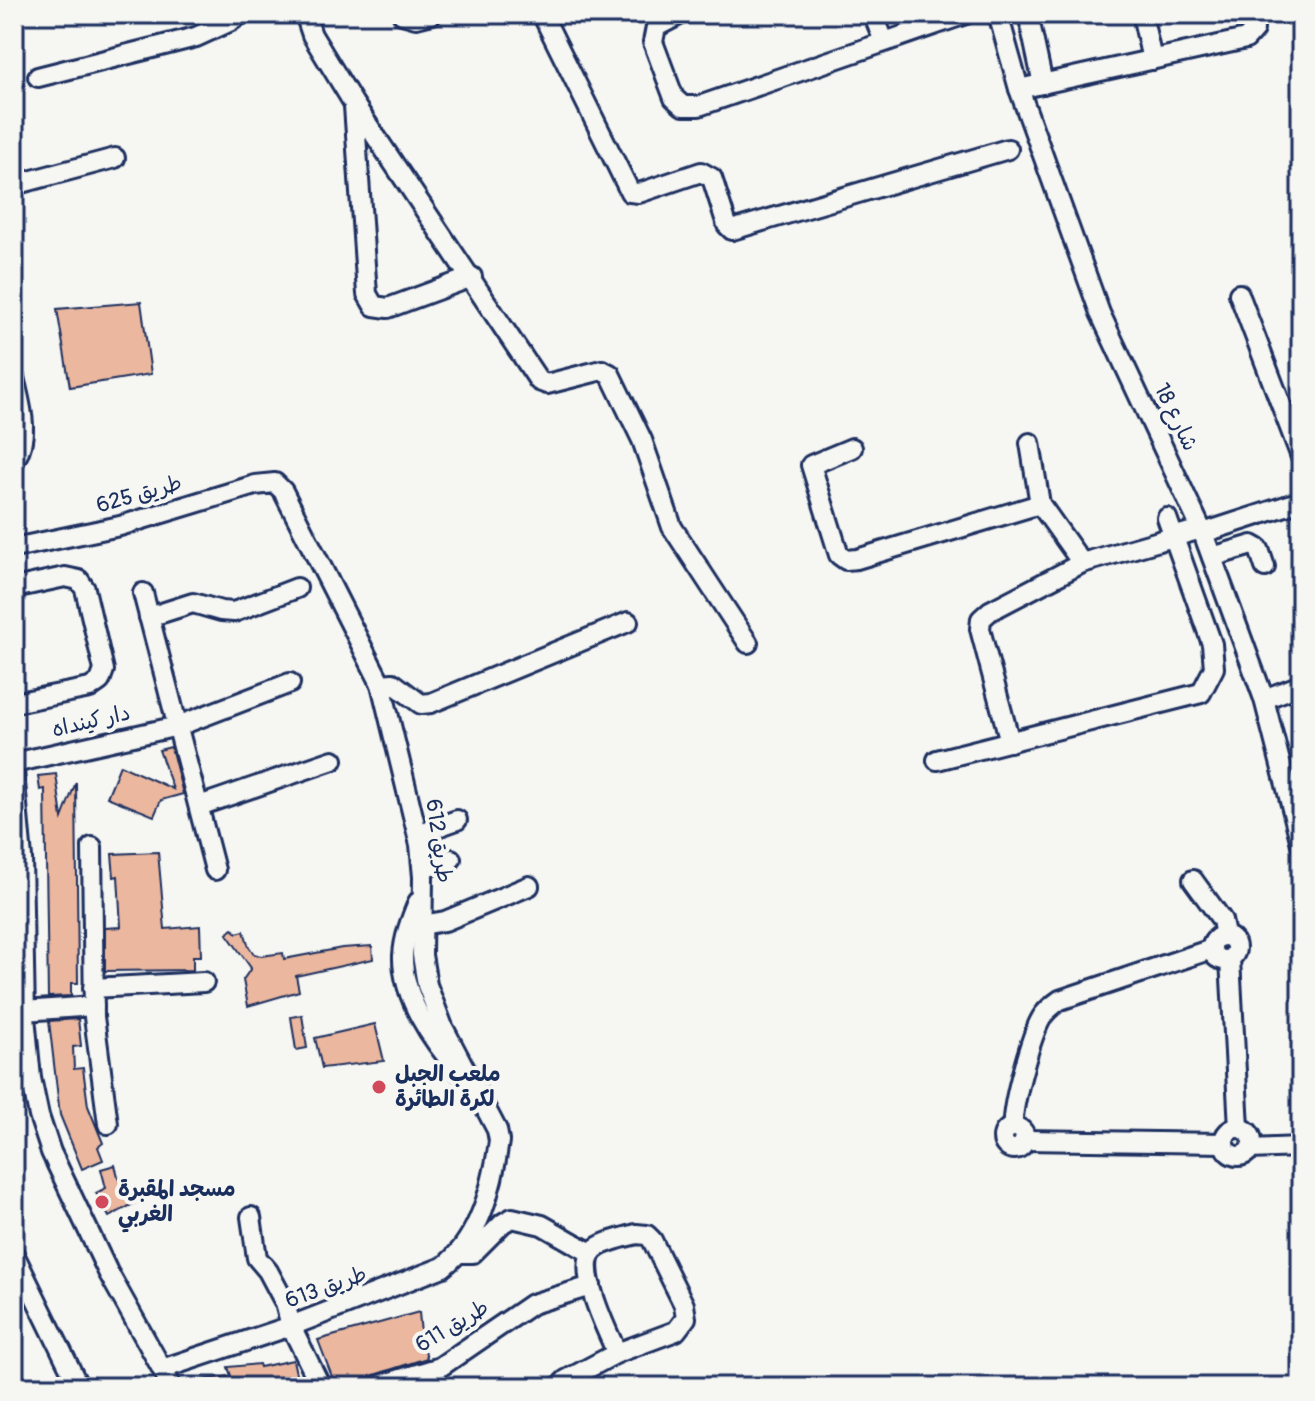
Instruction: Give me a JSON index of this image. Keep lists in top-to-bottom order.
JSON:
{
  "streets": {
    "street": [
      "شارع 18",
      "طريق 625",
      "دار كينداه",
      "طريق 612",
      "طريق 613",
      "طريق 611"
    ]
  },
  "crossings": [
    ["طريق 625", "طريق 612"],
    ["طريق 612", "طريق 613"]
  ],
  "places": ["ملعب الجبل لكرة الطائرة", "مسجد المقبرة الغربي"]
}
